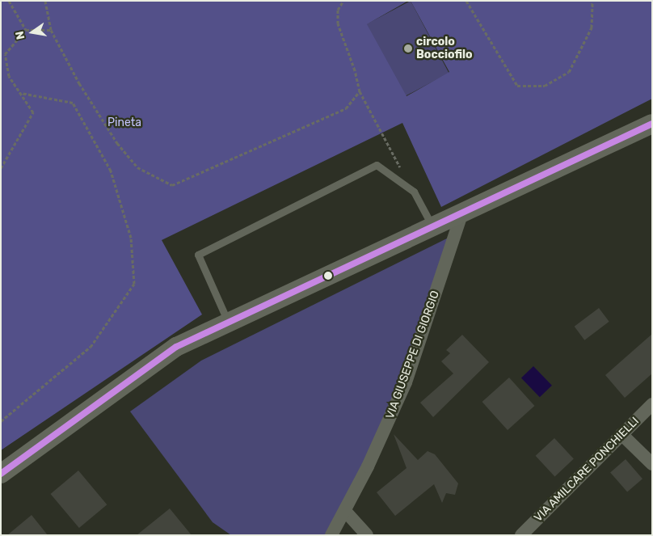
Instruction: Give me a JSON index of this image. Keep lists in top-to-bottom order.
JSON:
{
  "streets": {
    "street": ["VIA GIUSEPPE DI GIORGIO", "VIA AMILCARE PONCHIELLI"]
  },
  "parks": ["Pineta"],
  "places": ["circolo Bocciofilo"],
  "north": "left"
}
